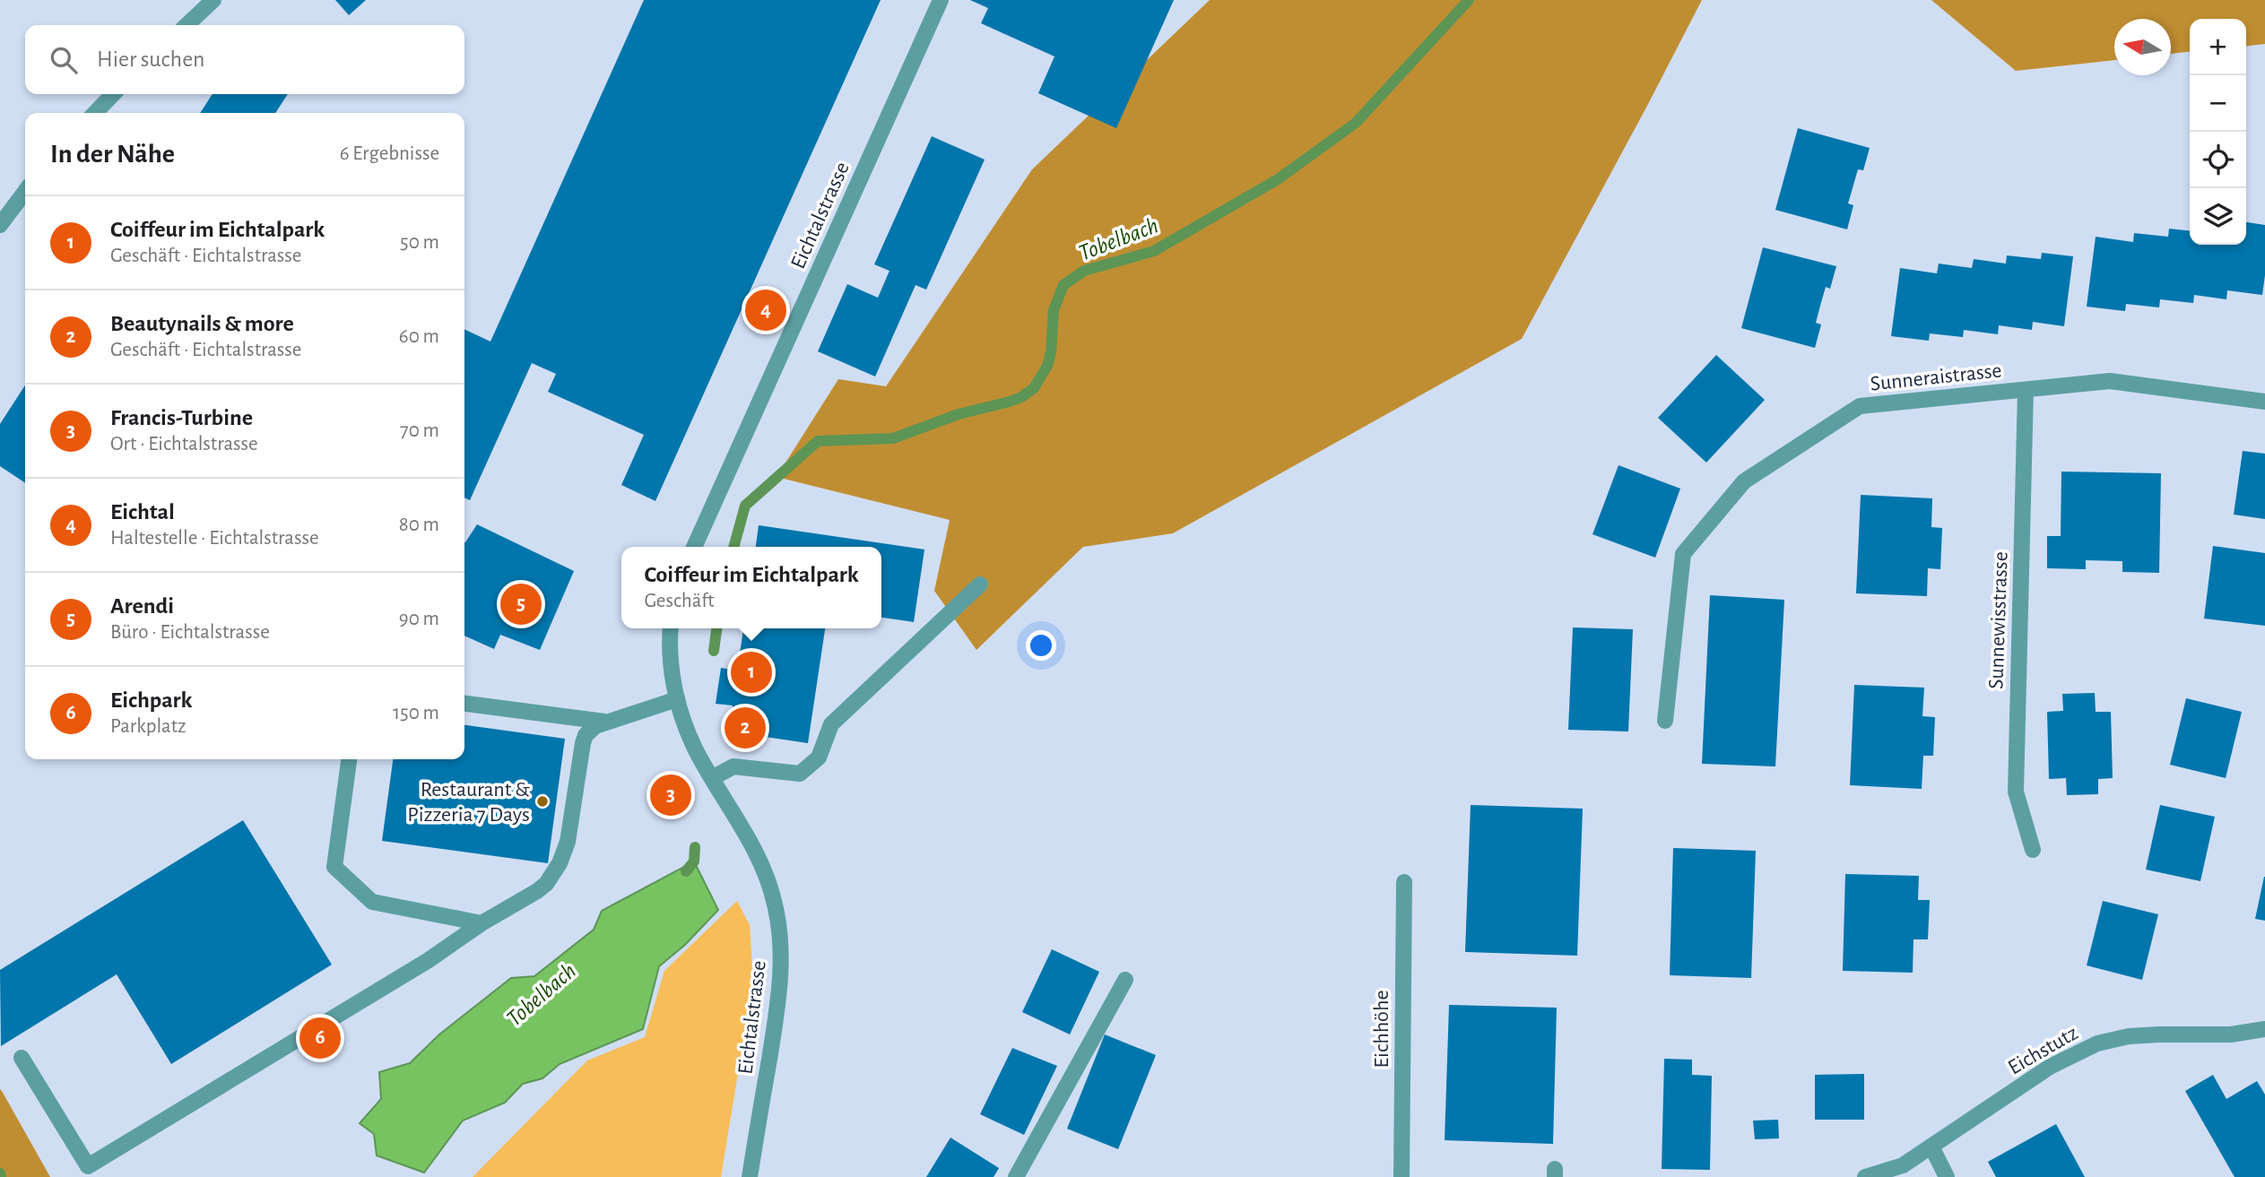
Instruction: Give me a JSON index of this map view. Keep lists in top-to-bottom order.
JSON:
{
  "streets": {
    "street": [
      "Eichtalstrasse",
      "Sunneraistrasse",
      "Sunnewisstrasse",
      "Eichhöhe",
      "Eichstutz"
    ]
  },
  "crossings": [
    ["Sunneraistrasse", "Sunnewisstrasse"]
  ],
  "water": ["Tobelbach"],
  "places": ["Restaurant & Pizzeria 7 Days"],
  "north": "left",
  "page": {
    "map_buttons": ["+", "−"],
    "search": "Hier suchen",
    "heading": ["In der Nähe", "6 Ergebnisse"],
    "list": [
      {
        "mark": "1",
        "name": "Coiffeur im Eichtalpark",
        "note": "Geschäft · Eichtalstrasse",
        "value": "50 m"
      },
      {
        "mark": "2",
        "name": "Beautynails & more",
        "note": "Geschäft · Eichtalstrasse",
        "value": "60 m"
      },
      {
        "mark": "3",
        "name": "Francis-Turbine",
        "note": "Ort · Eichtalstrasse",
        "value": "70 m"
      },
      {
        "mark": "4",
        "name": "Eichtal",
        "note": "Haltestelle · Eichtalstrasse",
        "value": "80 m"
      },
      {
        "mark": "5",
        "name": "Arendi",
        "note": "Büro · Eichtalstrasse",
        "value": "90 m"
      },
      {
        "mark": "6",
        "name": "Eichpark",
        "note": "Parkplatz",
        "value": "150 m"
      }
    ],
    "pins": [
      "4",
      "5",
      "1",
      "2",
      "3",
      "6"
    ],
    "popup": ["Coiffeur im Eichtalpark", "Geschäft"]
  }
}
